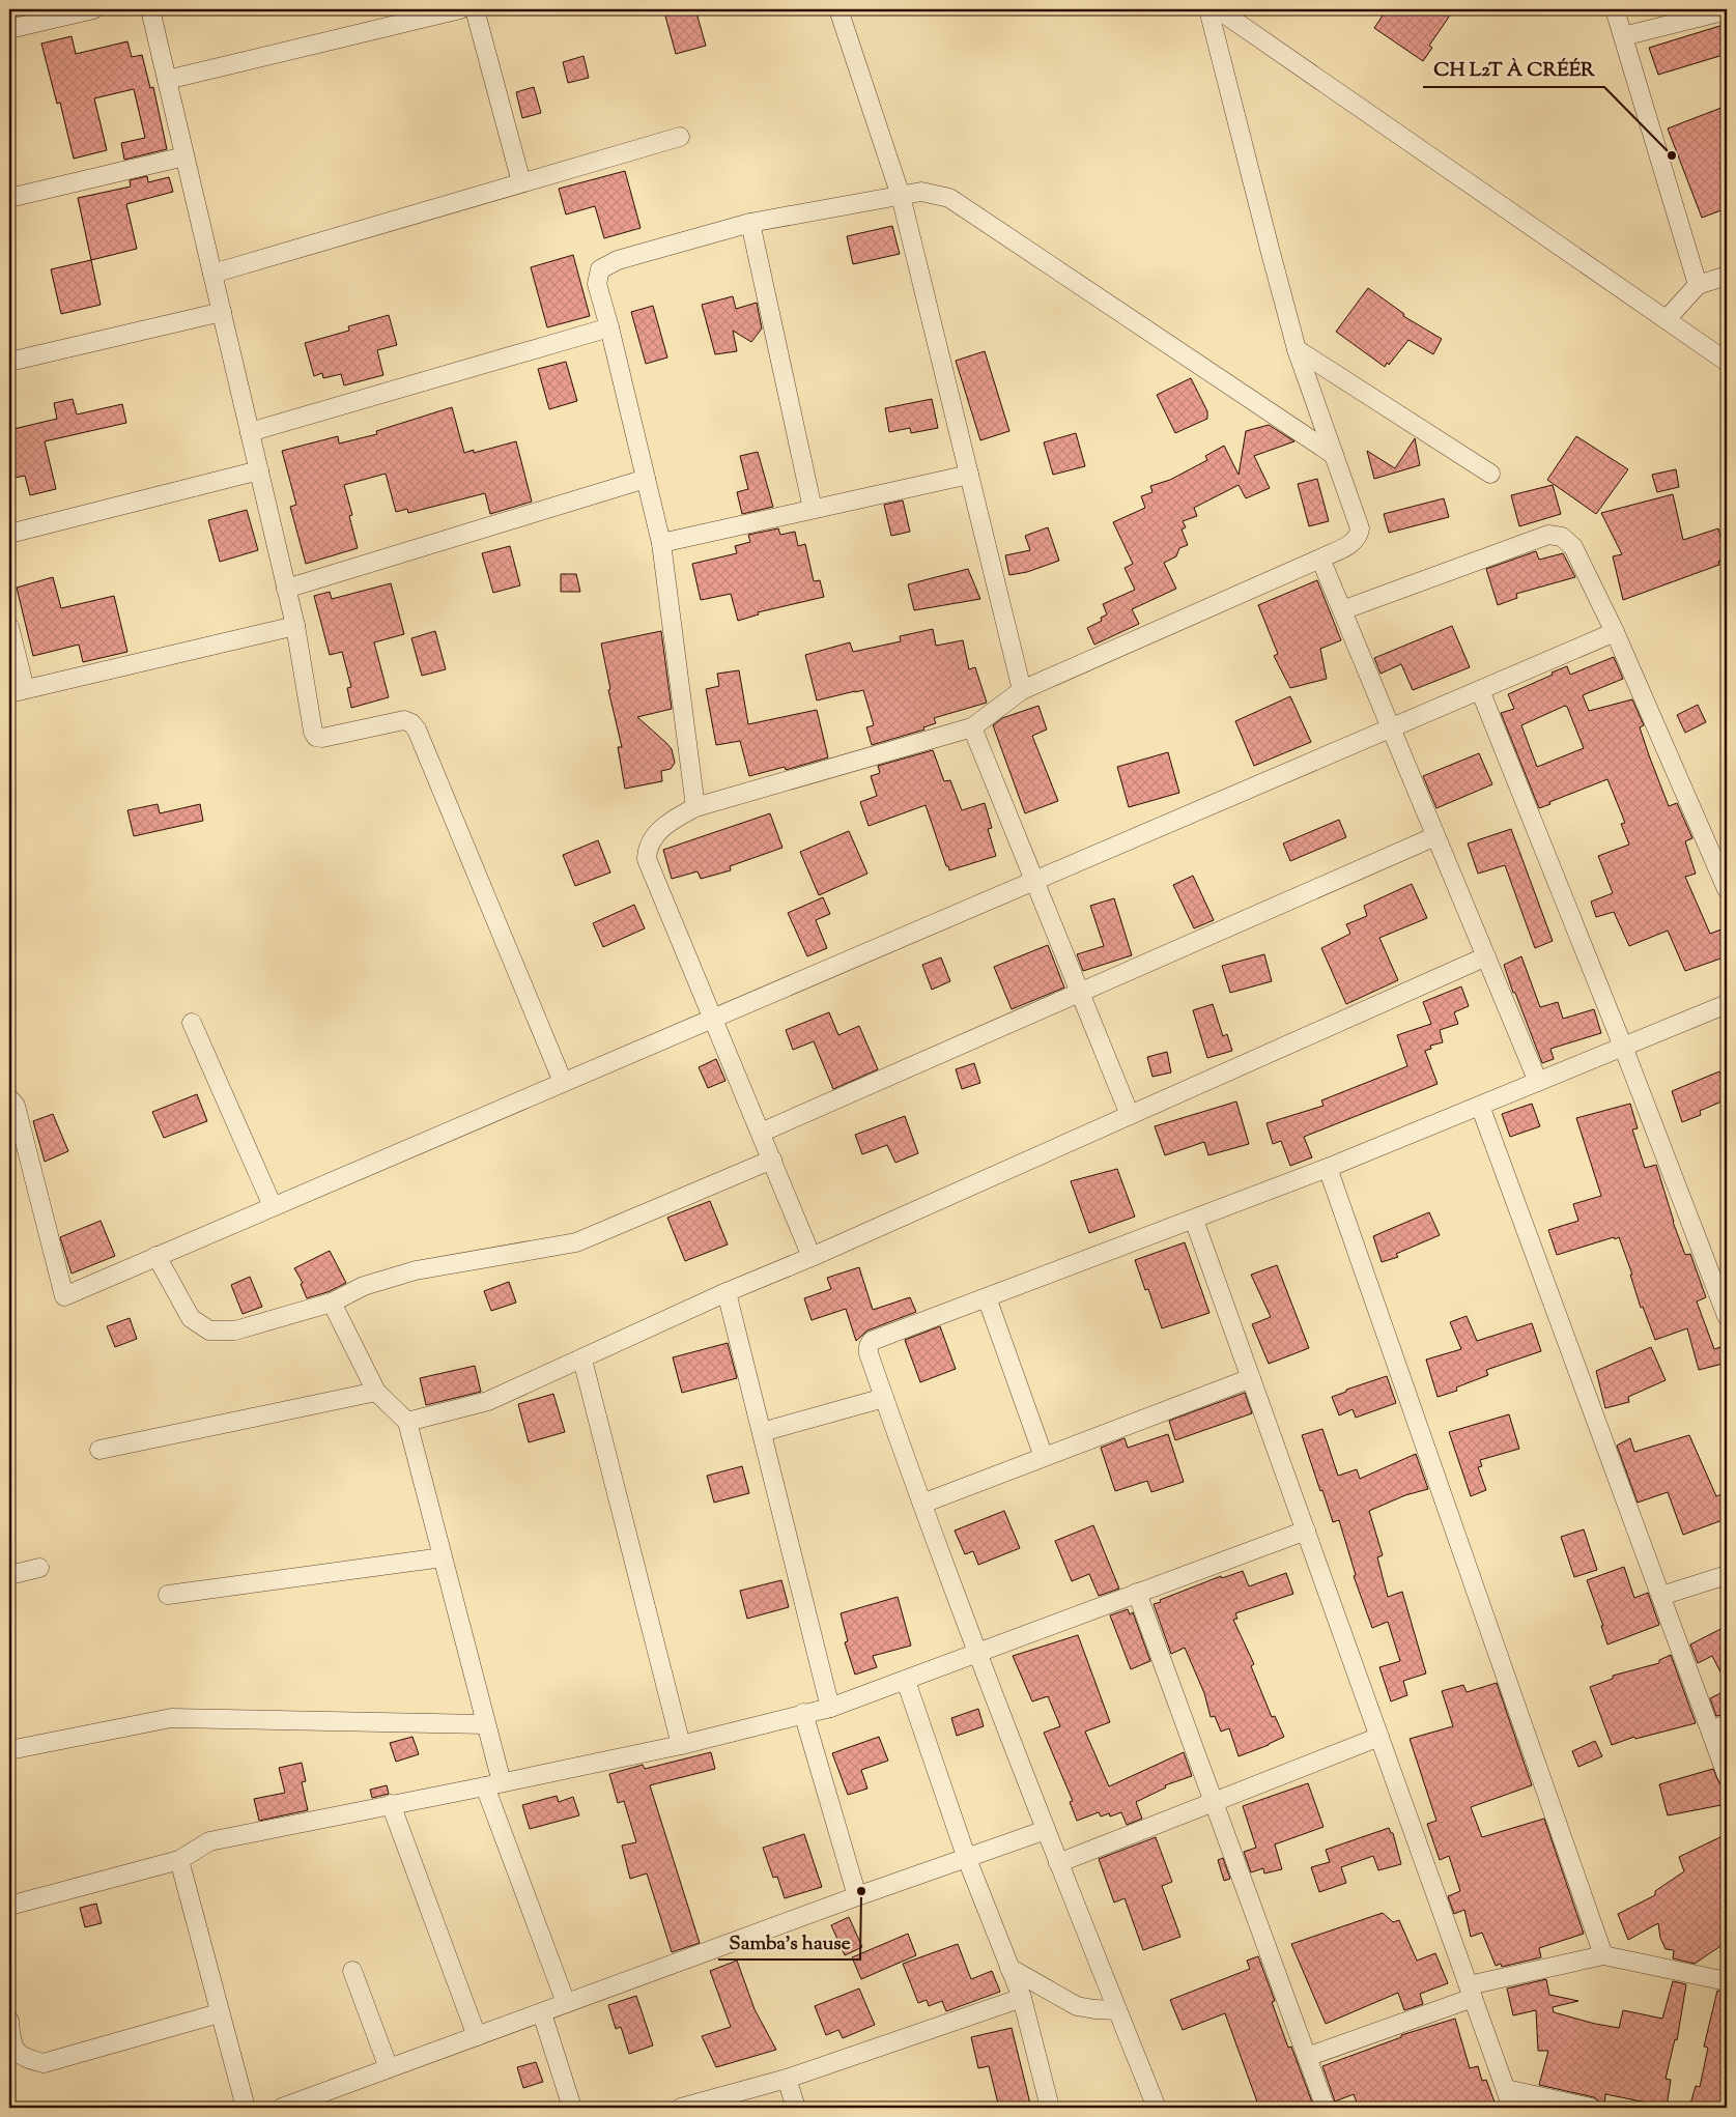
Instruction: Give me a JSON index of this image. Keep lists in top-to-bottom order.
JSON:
{
  "places": ["CH L2T À CRÉÉR", "Samba's hause"]
}
